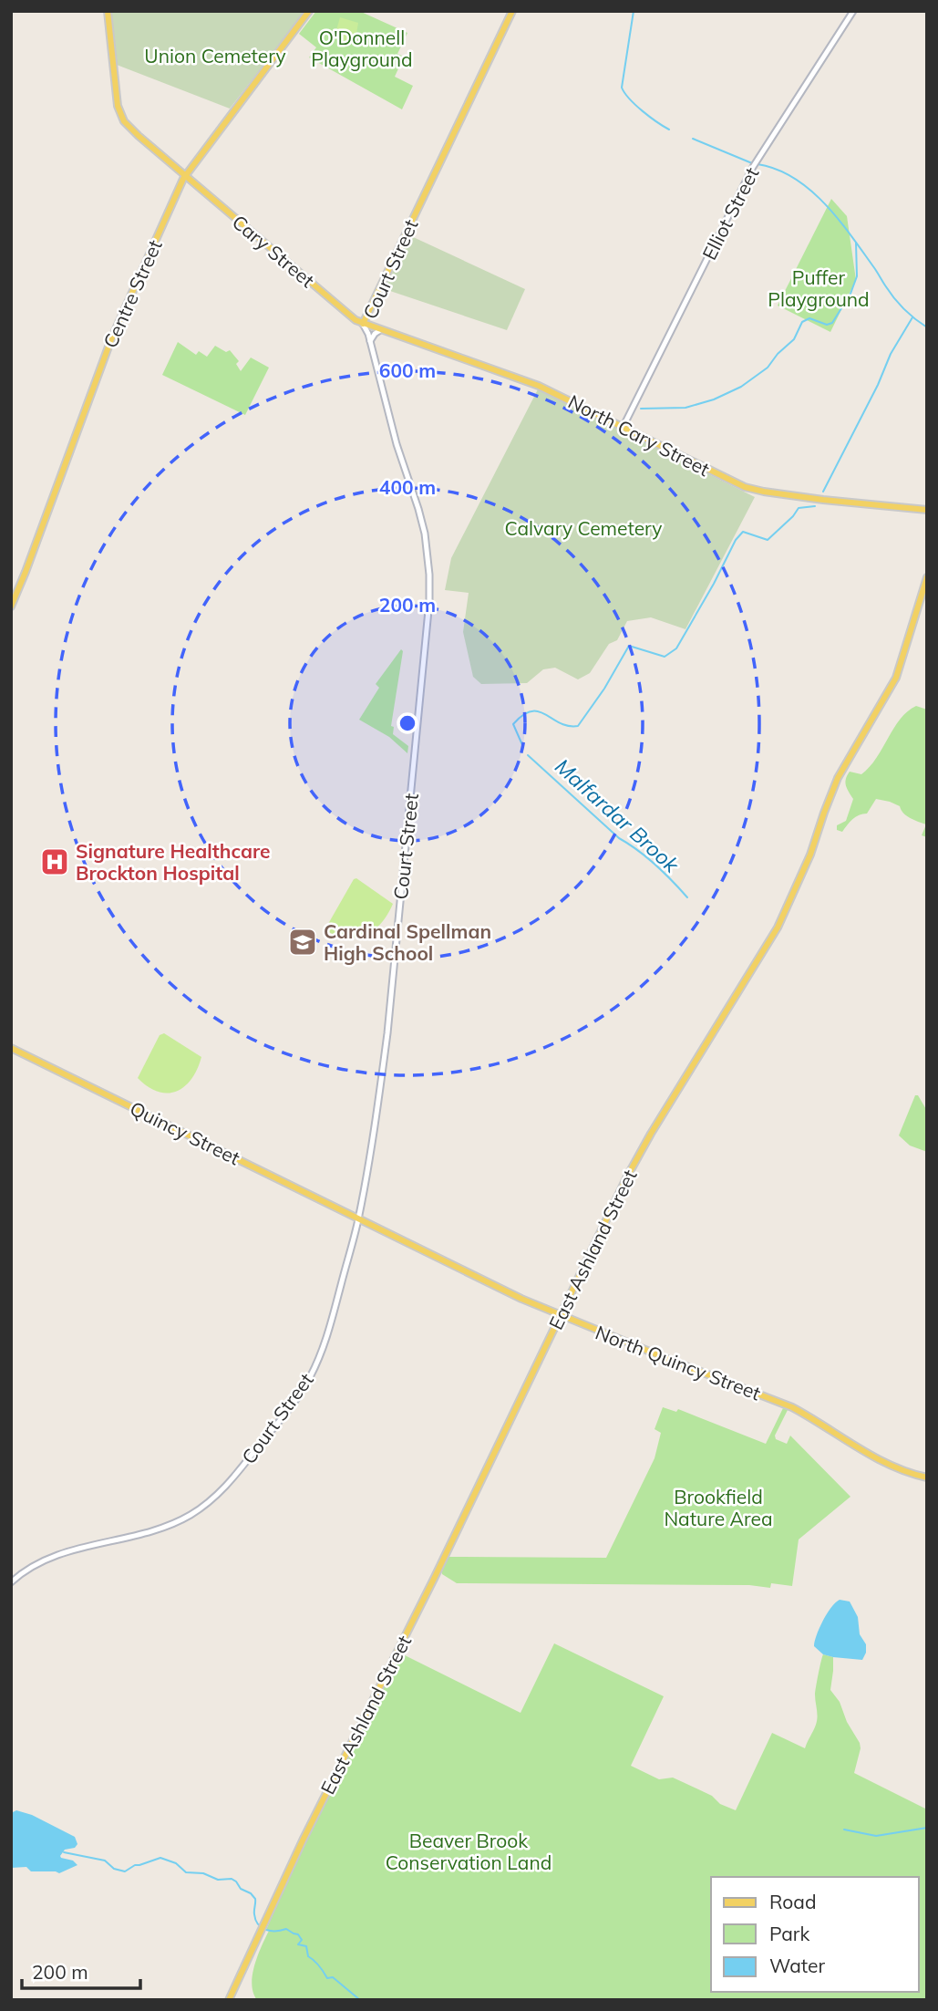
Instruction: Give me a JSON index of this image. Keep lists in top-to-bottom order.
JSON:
{
  "streets": {
    "main road": [
      "Cary Street",
      "Court Street",
      "Centre Street",
      "North Cary Street",
      "Quincy Street",
      "East Ashland Street",
      "North Quincy Street"
    ],
    "street": ["Elliot Street"]
  },
  "crossings": [
    ["Elliot Street", "North Cary Street"],
    ["Cary Street", "Court Street"],
    ["Cary Street", "Centre Street"],
    ["Cary Street", "North Cary Street"],
    ["Court Street", "North Cary Street"],
    ["Court Street", "Quincy Street"],
    ["Court Street", "North Quincy Street"],
    ["Quincy Street", "North Quincy Street"],
    ["East Ashland Street", "North Quincy Street"]
  ],
  "water": ["Malfardar Brook"],
  "parks": [
    "O'Donnell Playground",
    "Union Cemetery",
    "Puffer Playground",
    "Calvary Cemetery",
    "Brookfield Nature Area",
    "Beaver Brook Conservation Land"
  ],
  "places": {
    "hospital": ["Signature Healthcare Brockton Hospital"],
    "school or university": ["Cardinal Spellman High School"]
  },
  "legend": ["Road", "Park", "Water"],
  "scale_bar": "200 m",
  "rings": ["600 m", "400 m", "200 m"]
}
